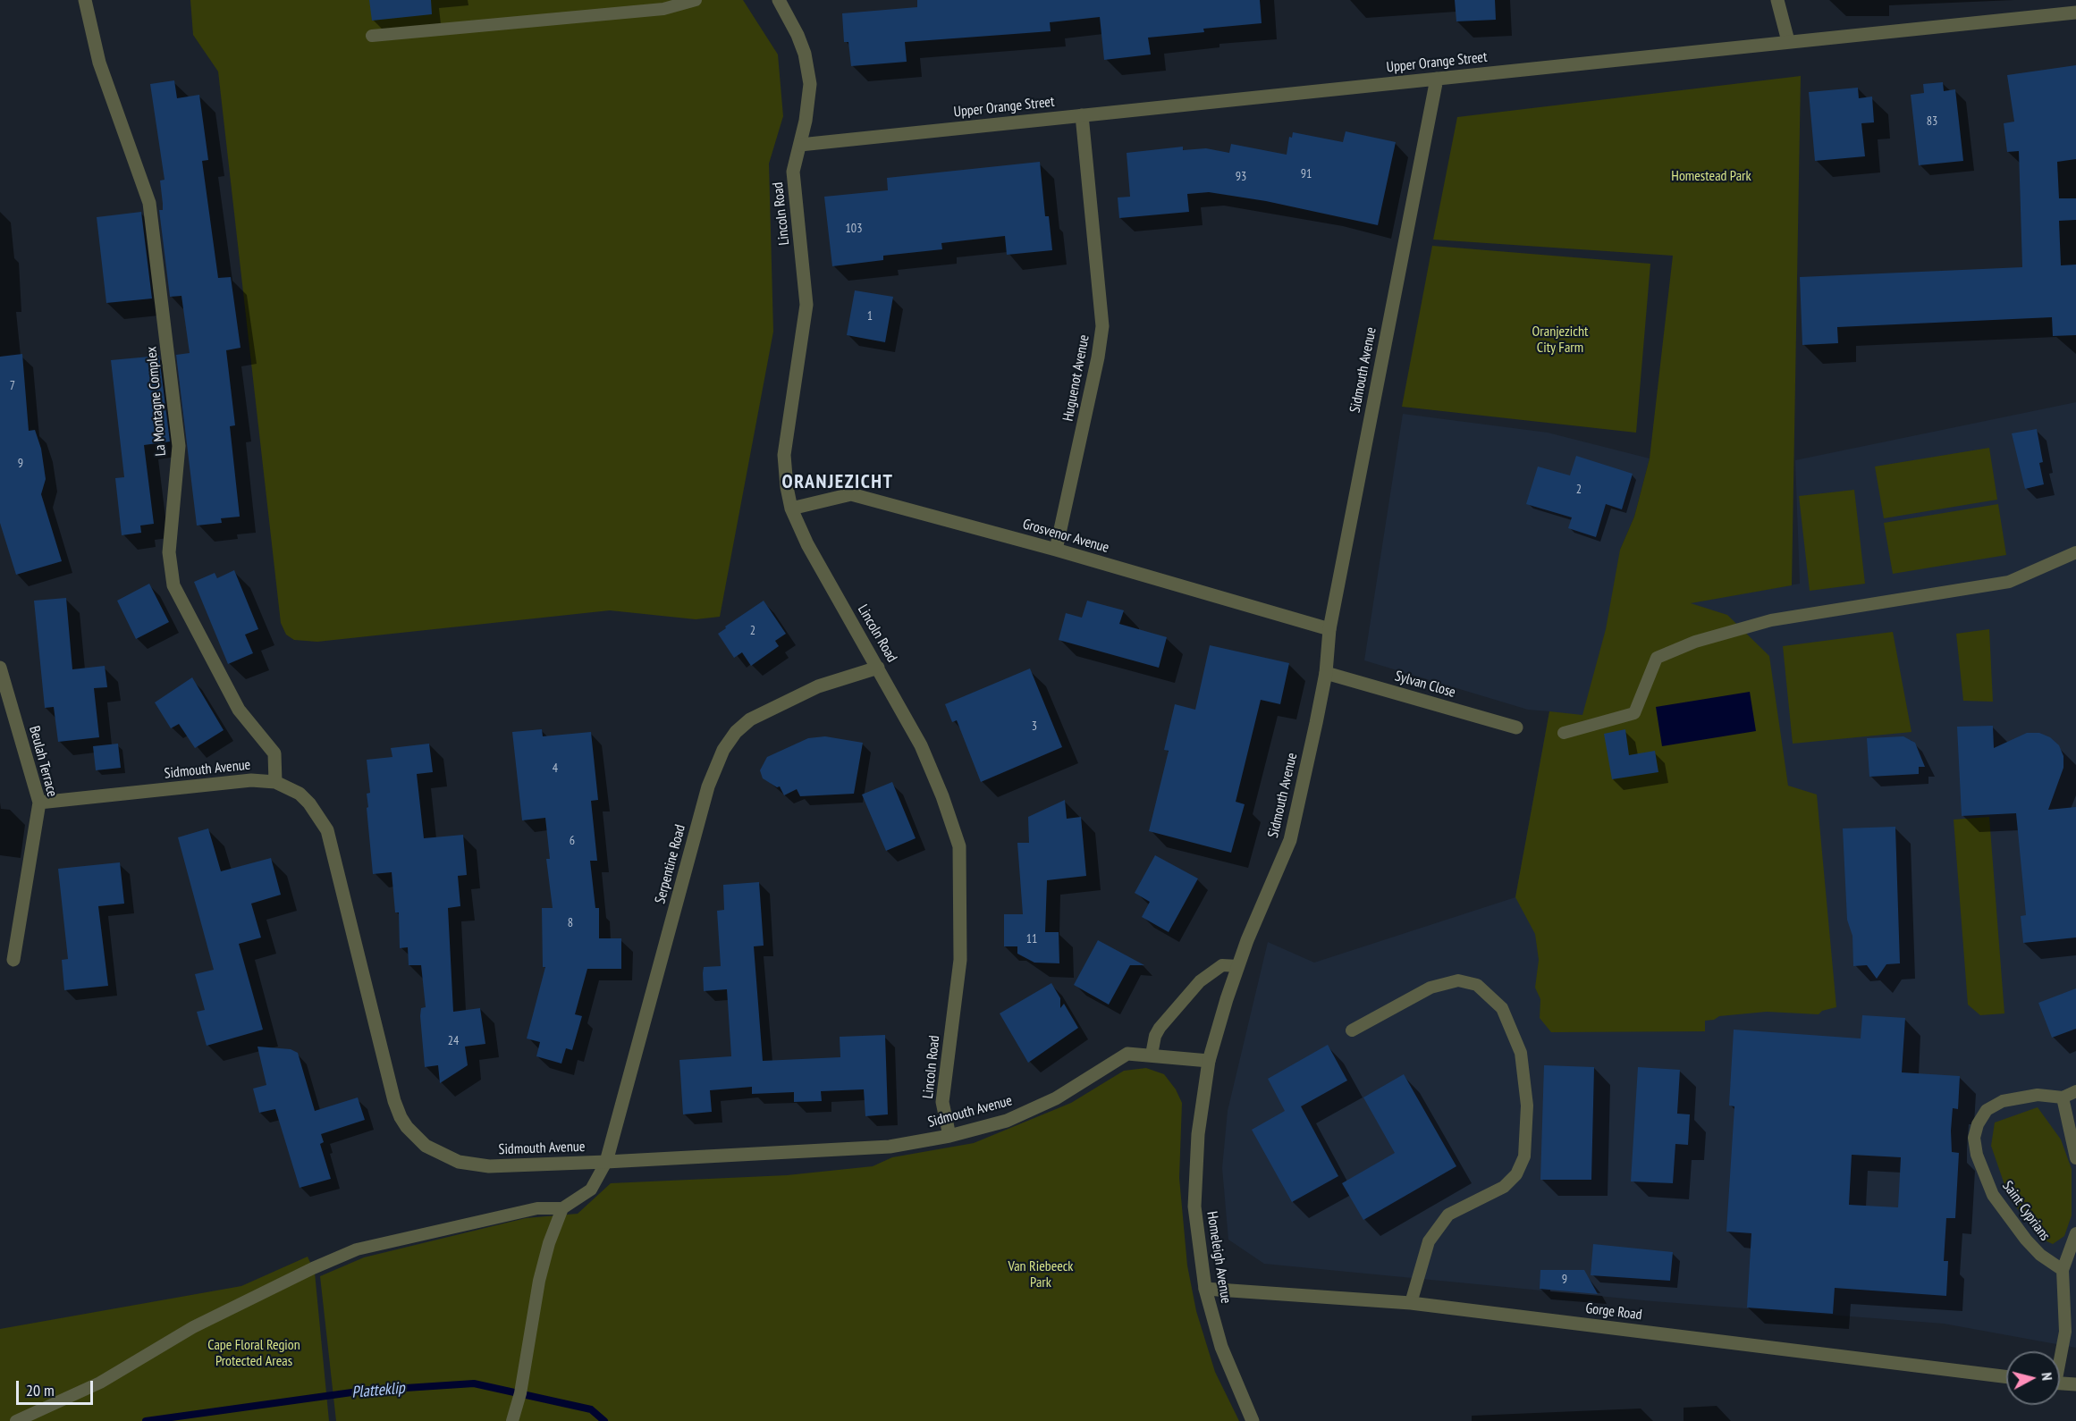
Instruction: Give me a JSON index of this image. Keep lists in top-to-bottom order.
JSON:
{
  "streets": {
    "street": [
      "Upper Orange Street",
      "Lincoln Road",
      "Sidmouth Avenue",
      "Huguenot Avenue",
      "La Montagne Complex",
      "Grosvenor Avenue",
      "Sylvan Close",
      "Beulah Terrace",
      "Serpentine Road",
      "Homeleigh Avenue",
      "Gorge Road"
    ],
    "lane": ["Saint Cyprians"]
  },
  "crossings": [
    ["Upper Orange Street", "Lincoln Road"],
    ["Upper Orange Street", "Sidmouth Avenue"],
    ["Upper Orange Street", "Huguenot Avenue"],
    ["Lincoln Road", "Sidmouth Avenue"],
    ["Lincoln Road", "Grosvenor Avenue"],
    ["Lincoln Road", "Serpentine Road"],
    ["Sidmouth Avenue", "La Montagne Complex"],
    ["Sidmouth Avenue", "Grosvenor Avenue"],
    ["Sidmouth Avenue", "Sylvan Close"],
    ["Sidmouth Avenue", "Beulah Terrace"],
    ["Sidmouth Avenue", "Serpentine Road"],
    ["Sidmouth Avenue", "Homeleigh Avenue"],
    ["Huguenot Avenue", "Grosvenor Avenue"],
    ["Homeleigh Avenue", "Gorge Road"]
  ],
  "districts": ["ORANJEZICHT"],
  "water": ["Platteklip"],
  "parks": [
    "Homestead Park",
    "Oranjezicht City Farm",
    "Van Riebeeck Park",
    "Cape Floral Region Protected Areas"
  ],
  "house_numbers": [
    "83",
    "91",
    "93",
    "103",
    "1",
    "7",
    "9",
    "2",
    "2",
    "3",
    "4",
    "6",
    "8",
    "11",
    "24",
    "9"
  ],
  "scale_bar": "20 m",
  "north": "right"
}
